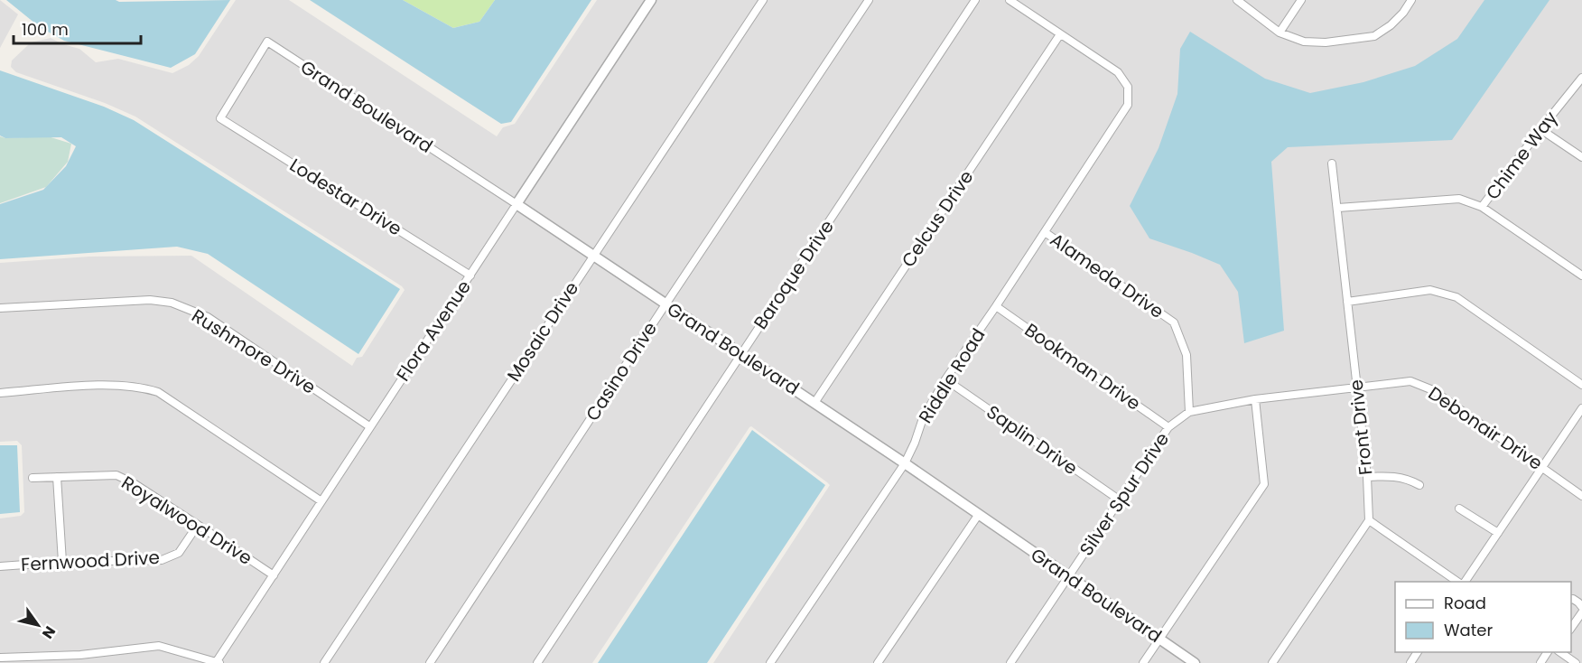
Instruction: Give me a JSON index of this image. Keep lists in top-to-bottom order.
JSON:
{
  "streets": {
    "street": [
      "Grand Boulevard",
      "Chime Way",
      "Lodestar Drive",
      "Celcus Drive",
      "Baroque Drive",
      "Alameda Drive",
      "Flora Avenue",
      "Mosaic Drive",
      "Rushmore Drive",
      "Bookman Drive",
      "Casino Drive",
      "Riddle Road",
      "Front Drive",
      "Debonair Drive",
      "Saplin Drive",
      "Silver Spur Drive",
      "Royalwood Drive",
      "Fernwood Drive"
    ]
  },
  "crossings": [
    ["Grand Boulevard", "Lodestar Drive"],
    ["Grand Boulevard", "Celcus Drive"],
    ["Grand Boulevard", "Baroque Drive"],
    ["Grand Boulevard", "Flora Avenue"],
    ["Grand Boulevard", "Mosaic Drive"],
    ["Grand Boulevard", "Casino Drive"],
    ["Grand Boulevard", "Riddle Road"],
    ["Grand Boulevard", "Silver Spur Drive"],
    ["Lodestar Drive", "Flora Avenue"],
    ["Celcus Drive", "Riddle Road"],
    ["Alameda Drive", "Riddle Road"],
    ["Alameda Drive", "Debonair Drive"],
    ["Alameda Drive", "Silver Spur Drive"],
    ["Flora Avenue", "Rushmore Drive"],
    ["Flora Avenue", "Royalwood Drive"],
    ["Bookman Drive", "Riddle Road"],
    ["Bookman Drive", "Silver Spur Drive"],
    ["Riddle Road", "Saplin Drive"],
    ["Front Drive", "Debonair Drive"],
    ["Debonair Drive", "Silver Spur Drive"],
    ["Saplin Drive", "Silver Spur Drive"],
    ["Royalwood Drive", "Fernwood Drive"]
  ],
  "legend": ["Road", "Water"],
  "scale_bar": "100 m",
  "north": "bottom right"
}
